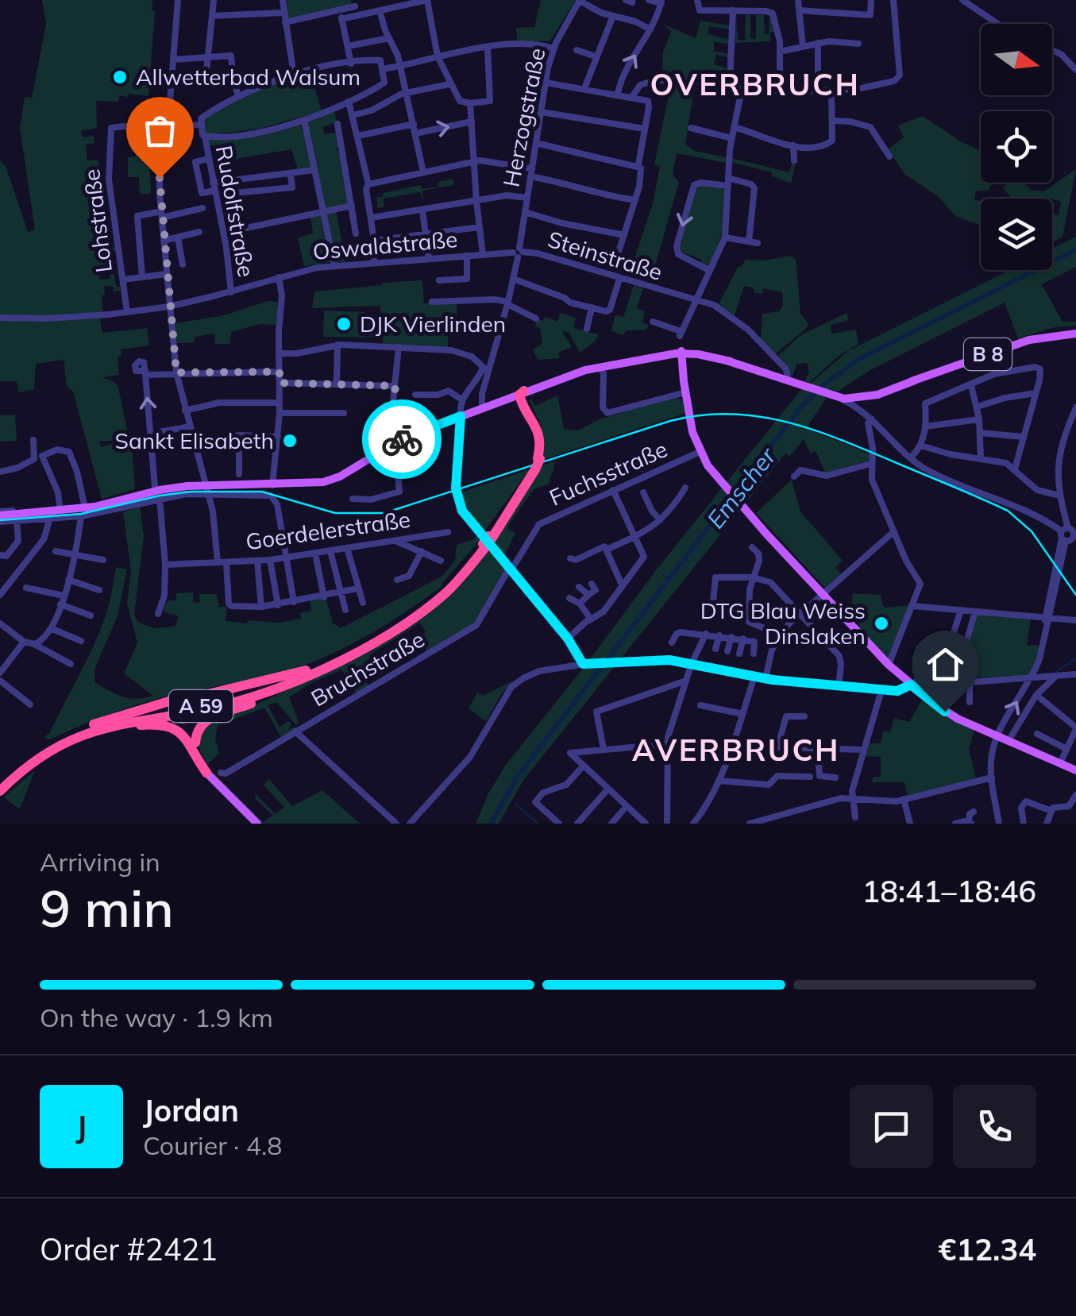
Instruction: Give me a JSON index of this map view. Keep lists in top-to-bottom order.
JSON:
{
  "streets": {
    "highway": ["A 59"],
    "main road": ["B 8"],
    "street": [
      "Herzogstraße",
      "Rudolfstraße",
      "Lohstraße",
      "Oswaldstraße",
      "Steinstraße",
      "Fuchsstraße",
      "Goerdelerstraße",
      "Bruchstraße"
    ]
  },
  "crossings": [
    ["Herzogstraße", "Oswaldstraße"],
    ["Herzogstraße", "Steinstraße"],
    ["Rudolfstraße", "Oswaldstraße"],
    ["Lohstraße", "Oswaldstraße"],
    ["Oswaldstraße", "Steinstraße"],
    ["Steinstraße", "B 8"],
    ["B 8", "A 59"],
    ["Fuchsstraße", "Bruchstraße"]
  ],
  "districts": ["OVERBRUCH", "AVERBRUCH"],
  "water": ["Emscher"],
  "places": [
    "Allwetterbad Walsum",
    "DJK Vierlinden",
    "Sankt Elisabeth",
    "DTG Blau Weiss Dinslaken"
  ],
  "north": "right",
  "page": {
    "heading": ["9 min", "Arriving in", "18:41–18:46"],
    "panel": [
      "Jordan",
      "Courier · 4.8",
      "Order #2421",
      "€12.34"
    ],
    "bar": "On the way · 1.9 km",
    "round": "J"
  }
}
